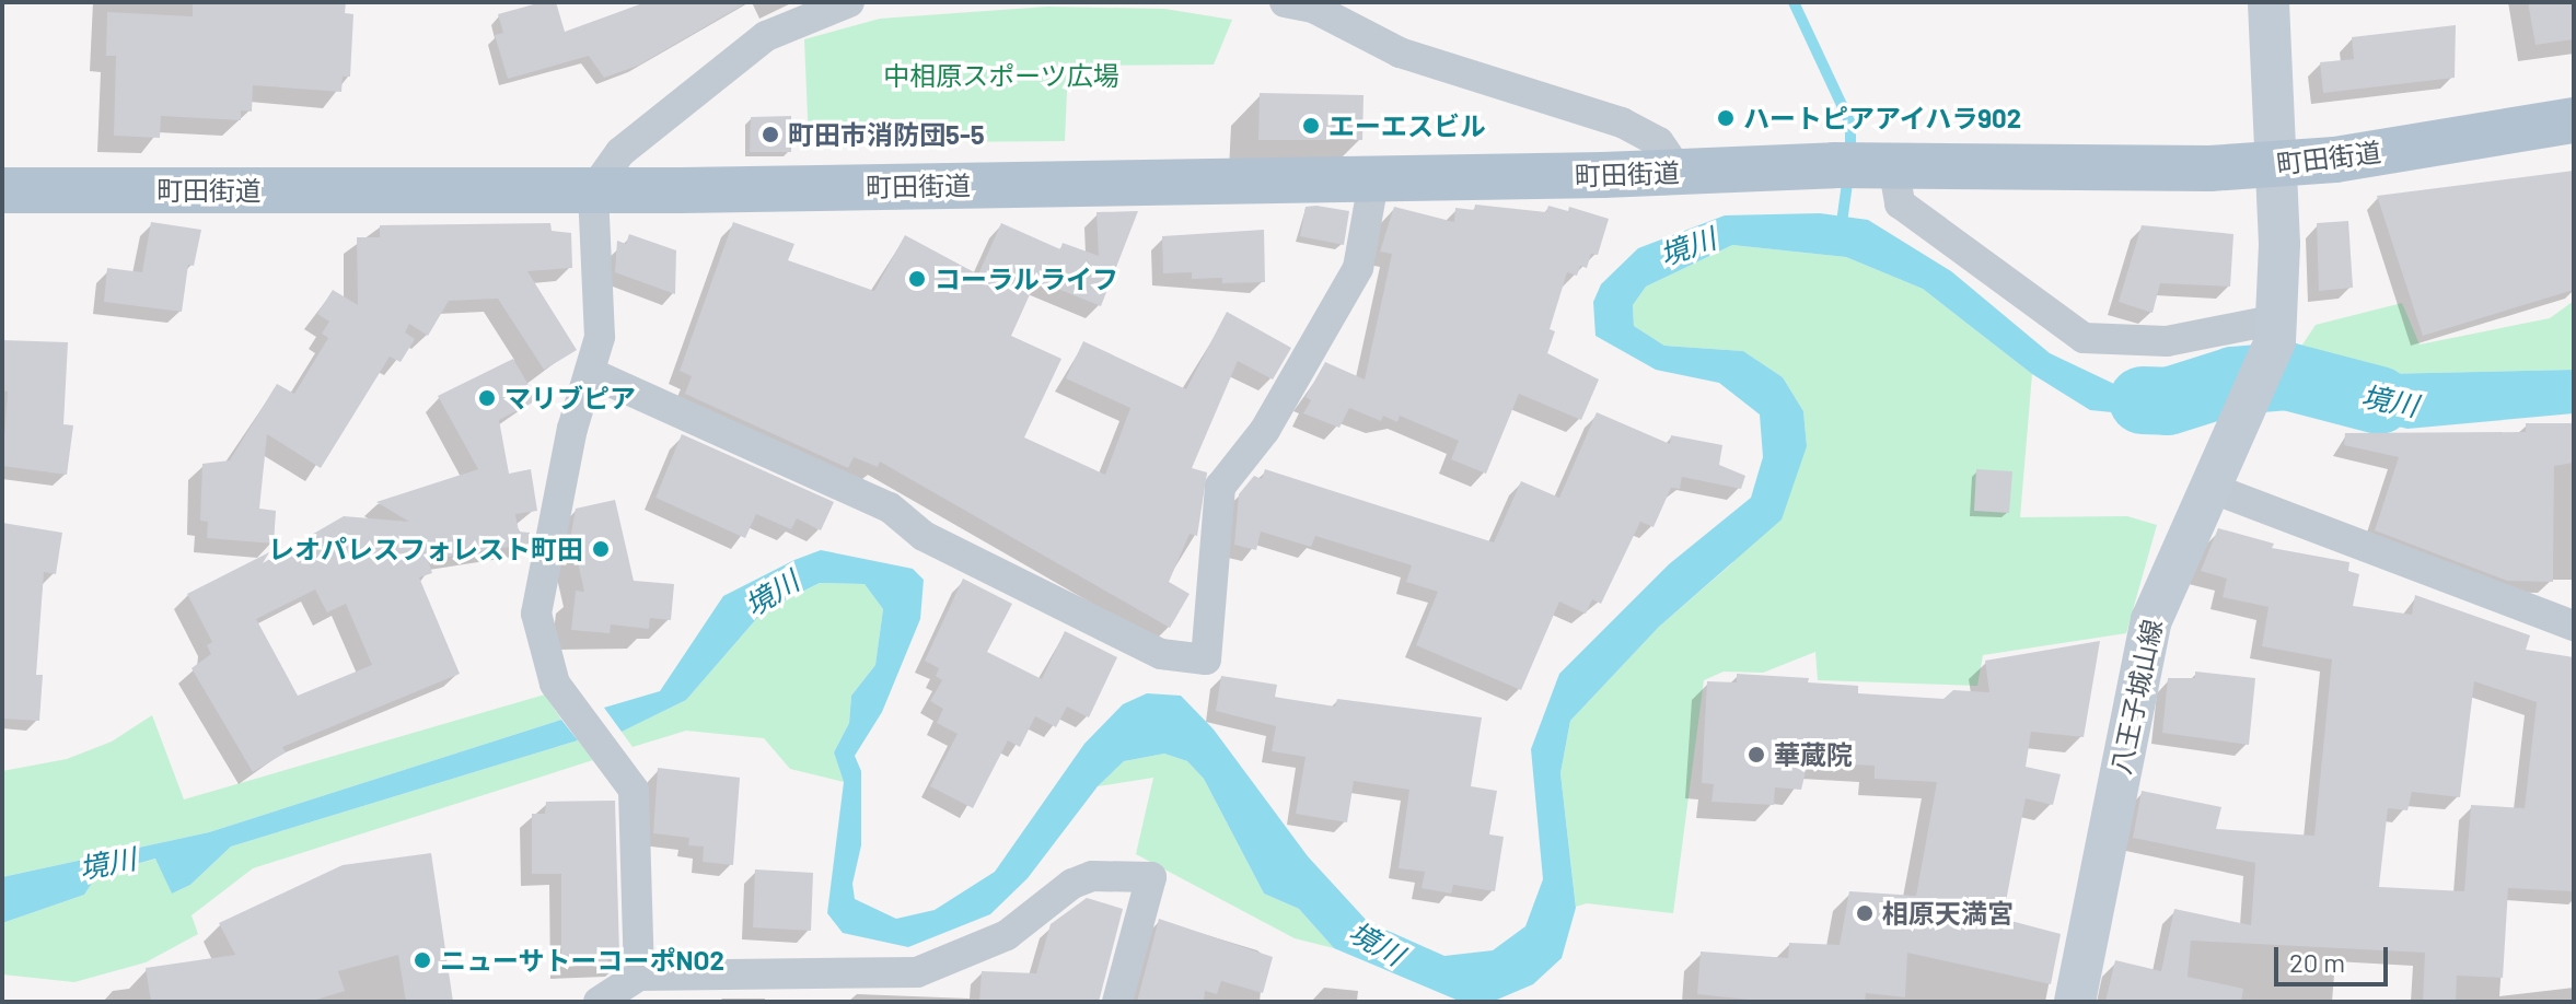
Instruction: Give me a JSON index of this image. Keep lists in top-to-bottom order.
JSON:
{
  "streets": {
    "main road": ["町田街道", "八王子城山線"]
  },
  "water": ["境川"],
  "parks": ["中相原スポーツ広場"],
  "places": [
    "ハートピアアイハラ902",
    "エーエスビル",
    "町田市消防団5-5",
    "コーラルライフ",
    "マリブピア",
    "レオパレスフォレスト町田",
    "華蔵院",
    "相原天満宮",
    "ニューサトーコーポNO2"
  ],
  "scale_bar": "20 m"
}
